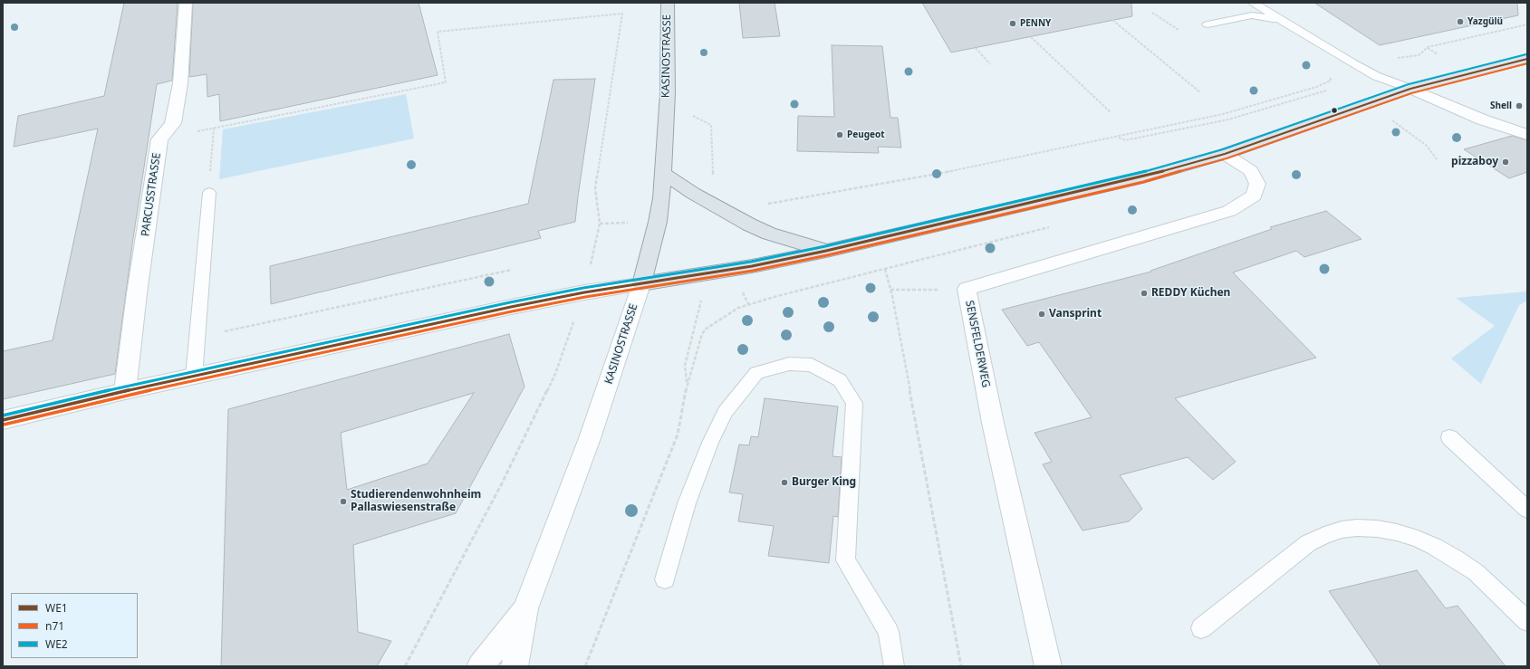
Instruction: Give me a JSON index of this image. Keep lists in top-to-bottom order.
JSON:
{
  "streets": {
    "main road": ["KASINOSTRASSE"],
    "street": ["PARCUSSTRASSE", "SENSFELDERWEG"]
  },
  "places": [
    "Yazgülü",
    "PENNY",
    "Shell",
    "Peugeot",
    "pizzaboy",
    "REDDY Küchen",
    "Vansprint",
    "Burger King",
    "Studierendenwohnheim Pallaswiesenstraße"
  ],
  "lines": ["transit line WE2", "transit line WE1", "transit line n71"],
  "legend": ["WE1", "n71", "WE2"]
}
